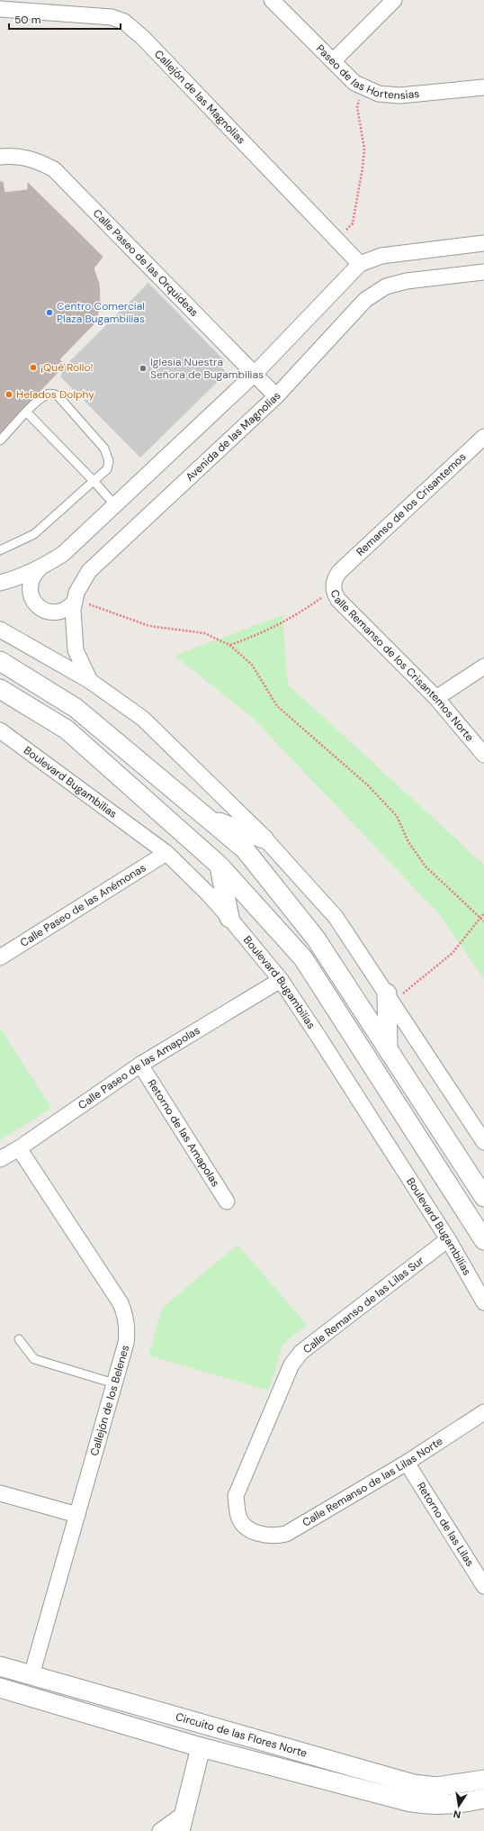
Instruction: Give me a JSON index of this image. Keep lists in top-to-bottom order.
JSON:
{
  "streets": {
    "street": [
      "Paseo de las Hortensias",
      "Callejón de las Magnolias",
      "Calle Paseo de las Orquideas",
      "Avenida de las Magnolias",
      "Remanso de los Crisantemos",
      "Calle Remanso de los Crisantemos Norte",
      "Boulevard Bugambilias",
      "Calle Paseo de las Anémonas",
      "Calle Paseo de las Amapolas",
      "Retorno de las Amapolas",
      "Calle Remanso de las Lilas Sur",
      "Callejón de los Belenes",
      "Calle Remanso de las Lilas Norte",
      "Retorno de las Lilas",
      "Circuito de las Flores Norte"
    ]
  },
  "crossings": [
    ["Calle Paseo de las Orquideas", "Avenida de las Magnolias"],
    ["Remanso de los Crisantemos", "Calle Remanso de los Crisantemos Norte"],
    ["Boulevard Bugambilias", "Calle Paseo de las Anémonas"],
    ["Boulevard Bugambilias", "Calle Paseo de las Amapolas"],
    ["Boulevard Bugambilias", "Calle Remanso de las Lilas Sur"],
    ["Calle Paseo de las Amapolas", "Retorno de las Amapolas"],
    ["Calle Paseo de las Amapolas", "Callejón de los Belenes"],
    ["Calle Remanso de las Lilas Sur", "Calle Remanso de las Lilas Norte"],
    ["Callejón de los Belenes", "Circuito de las Flores Norte"],
    ["Calle Remanso de las Lilas Norte", "Retorno de las Lilas"]
  ],
  "places": [
    "Centro Comercial Plaza Bugambilias",
    "¡Qué Rollo!",
    "Iglesia Nuestra Señora de Bugambilias",
    "Helados Dolphy"
  ],
  "scale_bar": "50 m",
  "north": "bottom"
}
